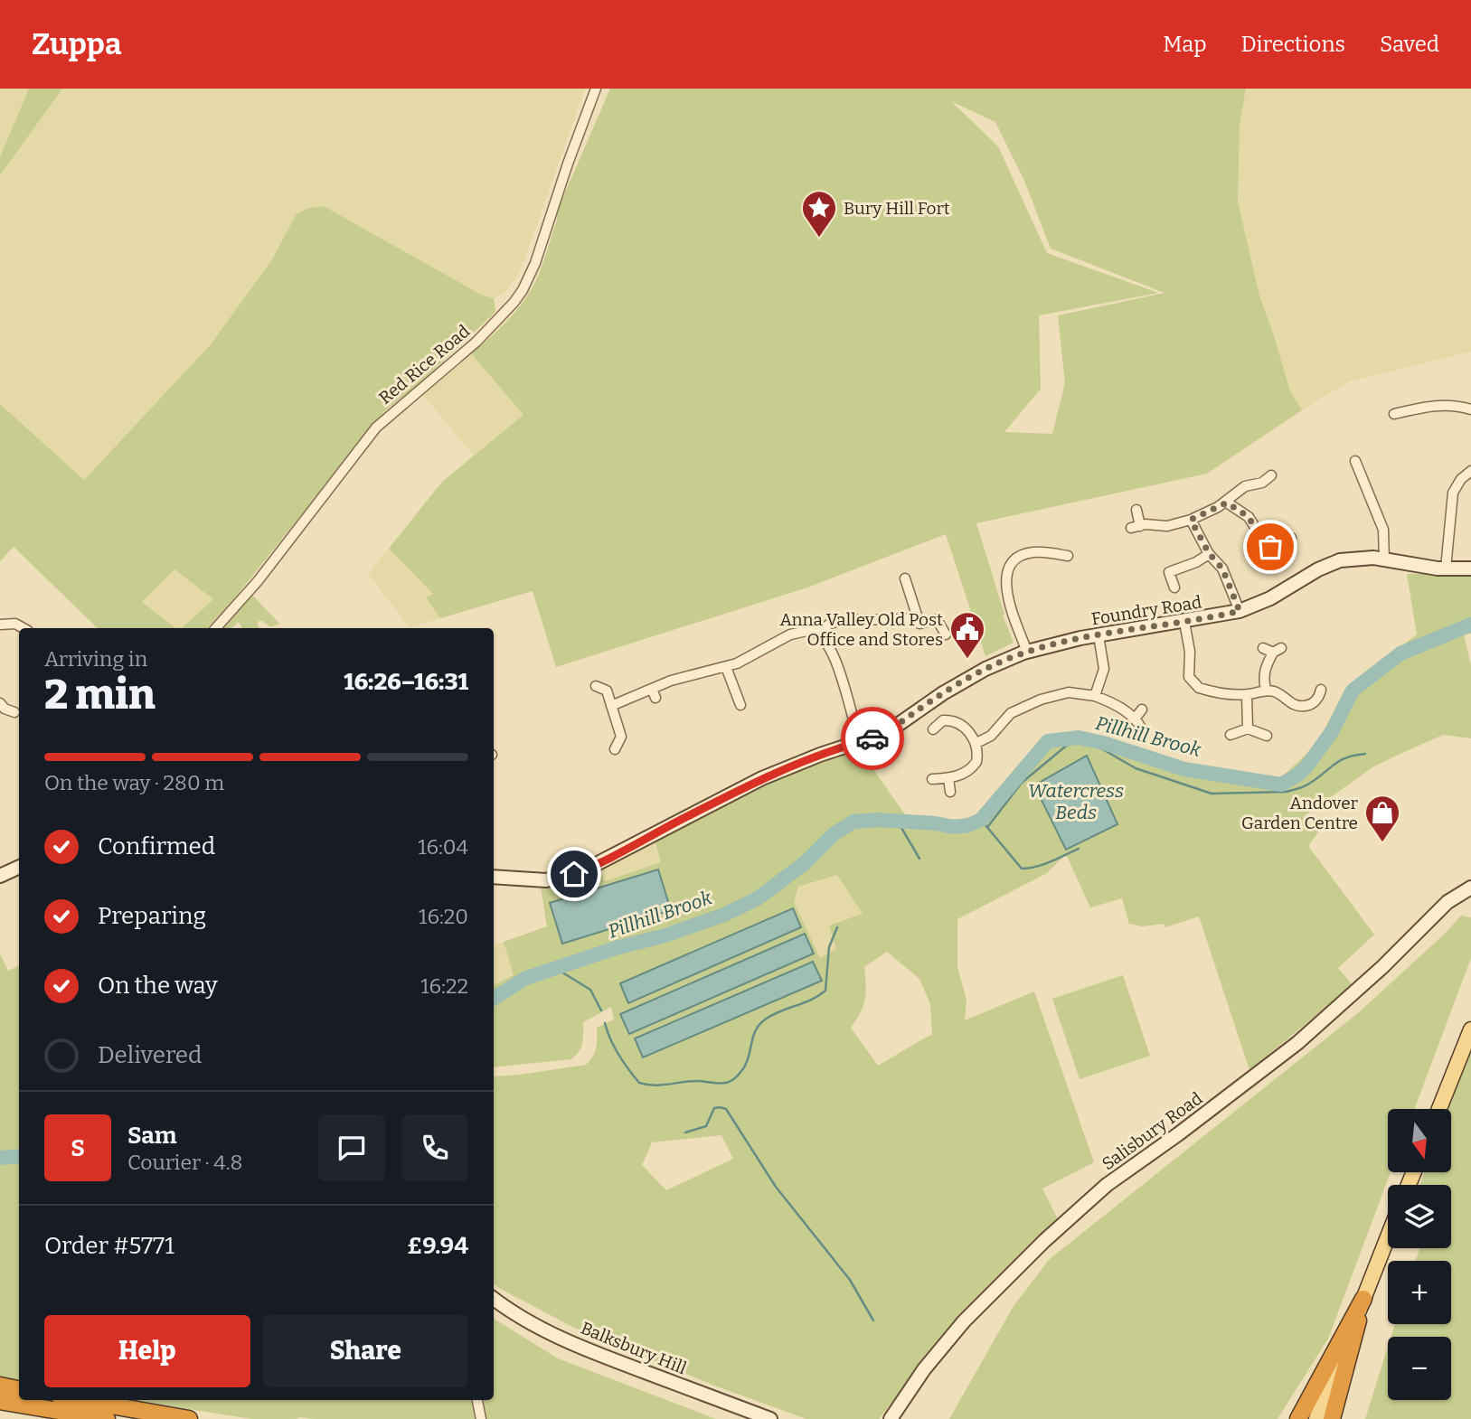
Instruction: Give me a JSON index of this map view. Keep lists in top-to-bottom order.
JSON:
{
  "streets": {
    "street": [
      "Red Rice Road",
      "Foundry Road",
      "Salisbury Road",
      "Balksbury Hill"
    ]
  },
  "water": ["Pillhill Brook", "Watercress Beds"],
  "places": {
    "place": ["Bury Hill Fort"],
    "public building": ["Anna Valley Old Post Office and Stores"],
    "shop": ["Andover Garden Centre"]
  },
  "north": "bottom",
  "page": {
    "header": "Zuppa",
    "nav": ["Map", "Directions", "Saved"],
    "heading": ["2 min", "Arriving in", "16:26–16:31"],
    "panel": [
      "Sam",
      "Courier · 4.8",
      "Order #5771",
      "£9.94"
    ],
    "bar": "On the way · 280 m",
    "list": [
      ["Confirmed", "16:04"],
      ["Preparing", "16:20"],
      ["On the way", "16:22"],
      "Delivered"
    ],
    "map_buttons": ["+", "−"],
    "round": "S",
    "buttons": ["Help", "Share"]
  }
}
